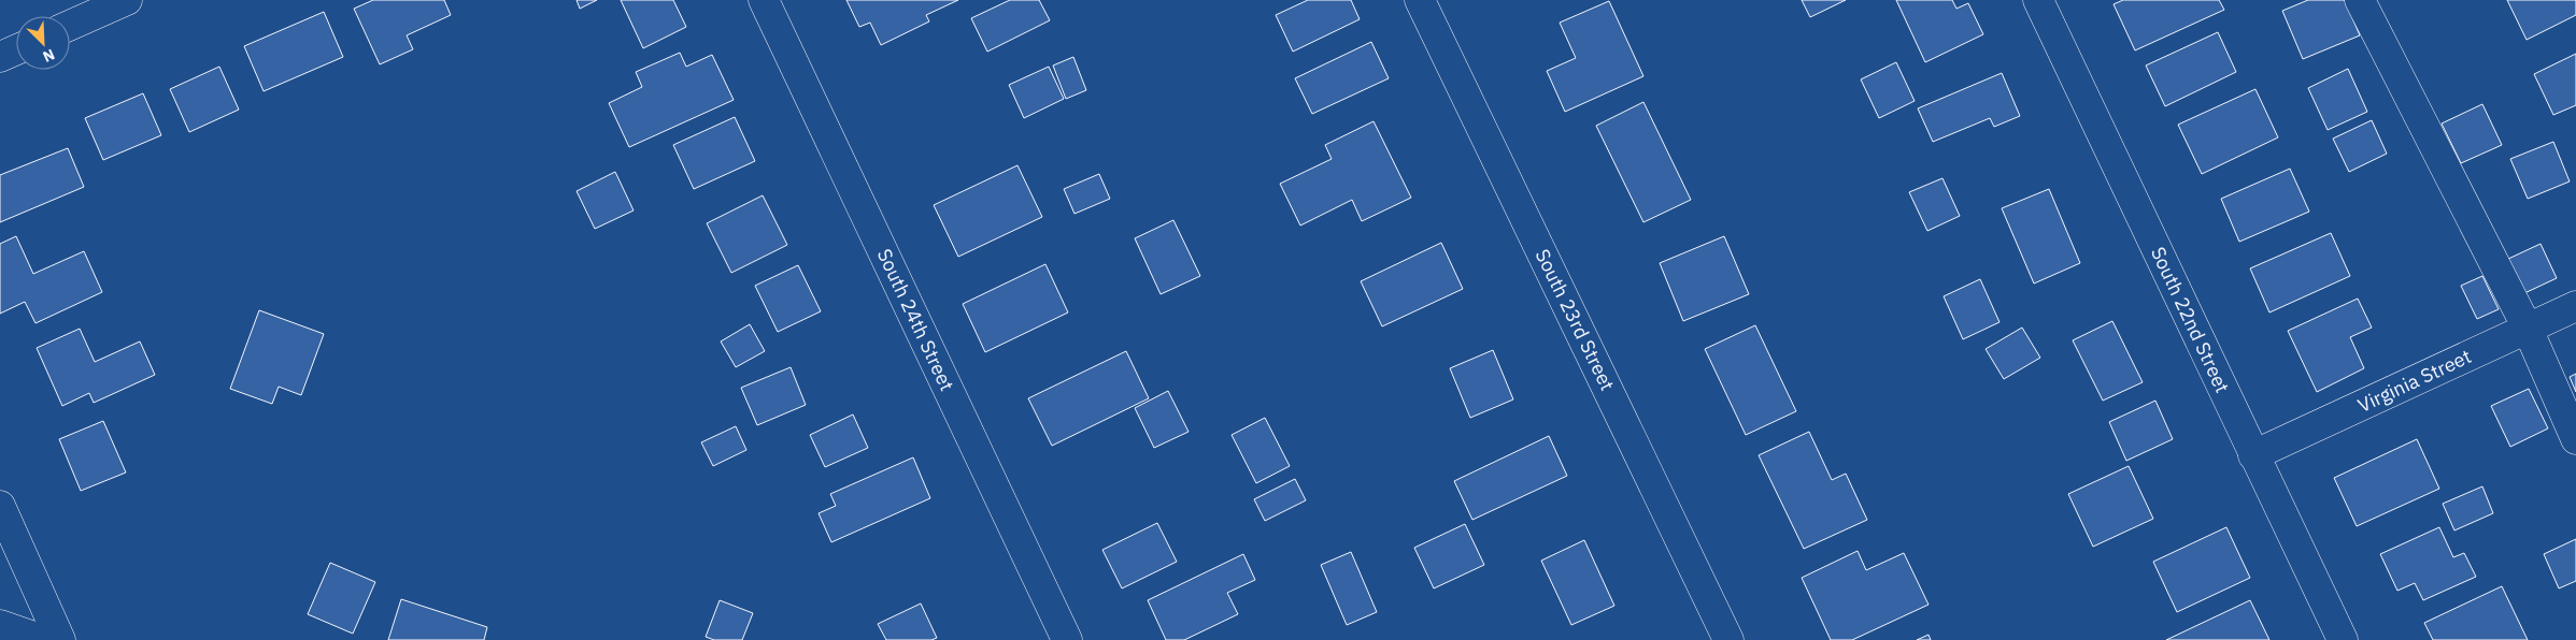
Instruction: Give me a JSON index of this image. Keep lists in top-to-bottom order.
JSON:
{
  "streets": {
    "street": [
      "South 24th Street",
      "South 23rd Street",
      "South 22nd Street",
      "Virginia Street"
    ]
  },
  "crossings": [
    ["South 22nd Street", "Virginia Street"]
  ],
  "north": "bottom right"
}
